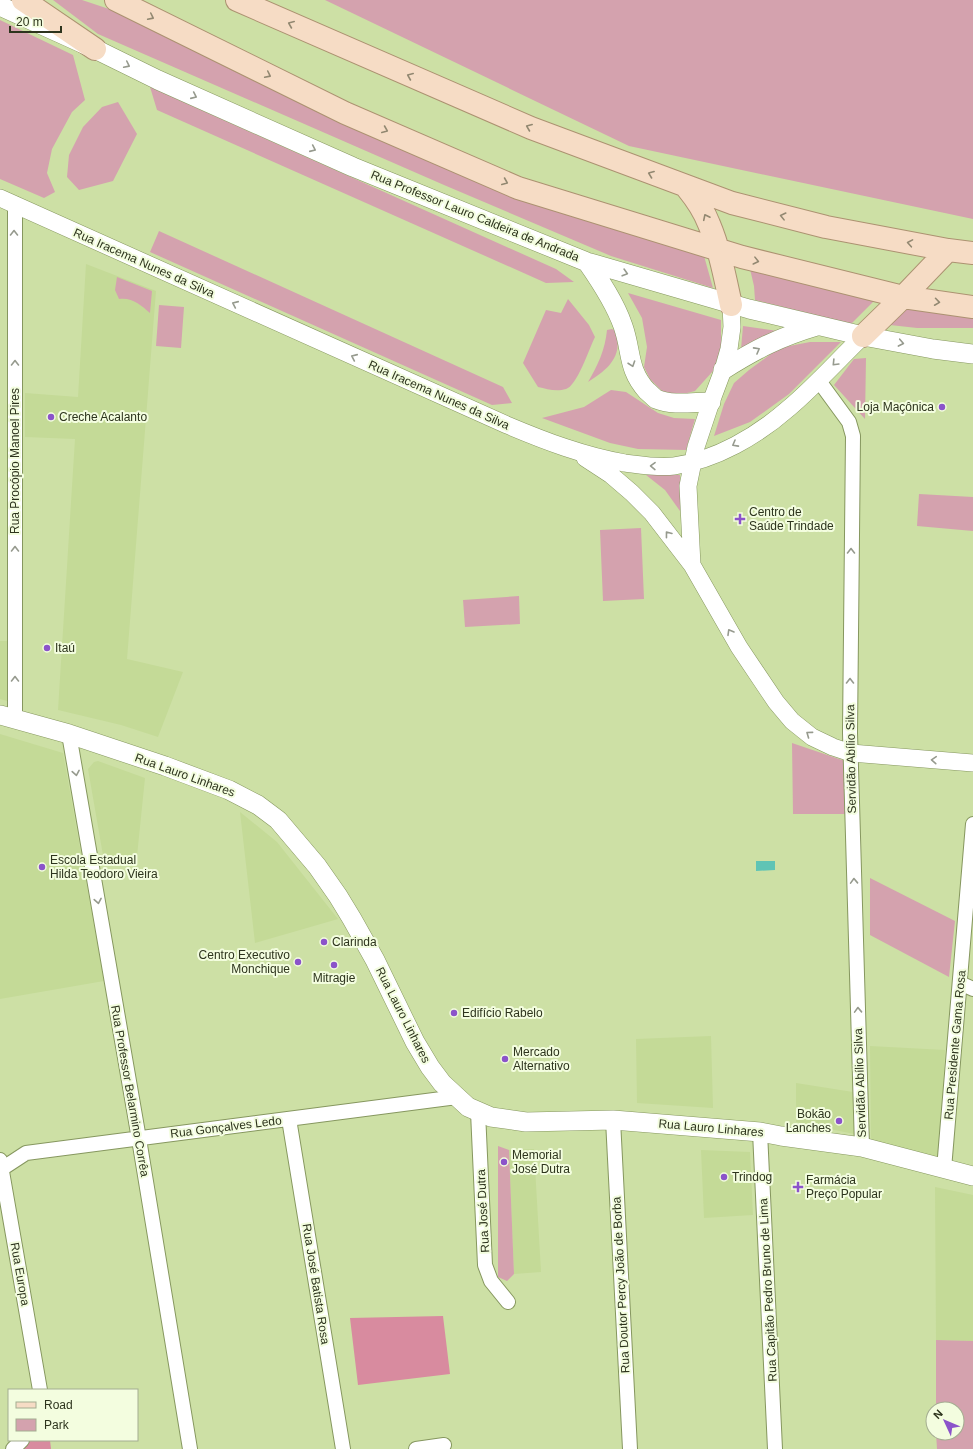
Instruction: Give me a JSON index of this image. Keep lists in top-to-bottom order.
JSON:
{
  "streets": {
    "main road": ["Rua Professor Lauro Caldeira de Andrada", "Rua Lauro Linhares"],
    "street": [
      "Rua Iracema Nunes da Silva",
      "Rua Procópio Manoel Pires",
      "Servidão Abílio Silva",
      "Rua Presidente Gama Rosa",
      "Rua Professor Belarmino Corrêa",
      "Rua Gonçalves Ledo",
      "Rua José Dutra",
      "Rua Europa",
      "Rua José Batista Rosa",
      "Rua Doutor Percy João de Borba",
      "Rua Capitão Pedro Bruno de Lima"
    ]
  },
  "crossings": [
    ["Rua Professor Lauro Caldeira de Andrada", "Rua Iracema Nunes da Silva"],
    ["Rua Iracema Nunes da Silva", "Rua Procópio Manoel Pires"],
    ["Rua Iracema Nunes da Silva", "Servidão Abílio Silva"],
    ["Rua Procópio Manoel Pires", "Rua Lauro Linhares"],
    ["Servidão Abílio Silva", "Rua Lauro Linhares"],
    ["Rua Lauro Linhares", "Rua Presidente Gama Rosa"],
    ["Rua Lauro Linhares", "Rua Professor Belarmino Corrêa"],
    ["Rua Lauro Linhares", "Rua Gonçalves Ledo"],
    ["Rua Lauro Linhares", "Rua José Dutra"],
    ["Rua Lauro Linhares", "Rua Doutor Percy João de Borba"],
    ["Rua Lauro Linhares", "Rua Capitão Pedro Bruno de Lima"],
    ["Rua Professor Belarmino Corrêa", "Rua Gonçalves Ledo"],
    ["Rua Gonçalves Ledo", "Rua Europa"],
    ["Rua Gonçalves Ledo", "Rua José Batista Rosa"]
  ],
  "one_way": [
    "Rua Iracema Nunes da Silva",
    "Rua Procópio Manoel Pires",
    "Servidão Abílio Silva",
    "Rua Professor Belarmino Corrêa"
  ],
  "places": {
    "other": [
      "Loja Maçônica",
      "Creche Acalanto",
      "Itaú",
      "Escola Estadual Hilda Teodoro Vieira",
      "Clarinda",
      "Centro Executivo Monchique",
      "Mitragie",
      "Edifício Rabelo",
      "Mercado Alternativo",
      "Bokão Lanches",
      "Memorial José Dutra",
      "Trindog"
    ],
    "health": ["Centro de Saúde Trindade", "Farmácia Preço Popular"]
  },
  "legend": ["Road", "Park"],
  "scale_bar": "20 m",
  "north": "top left"
}
